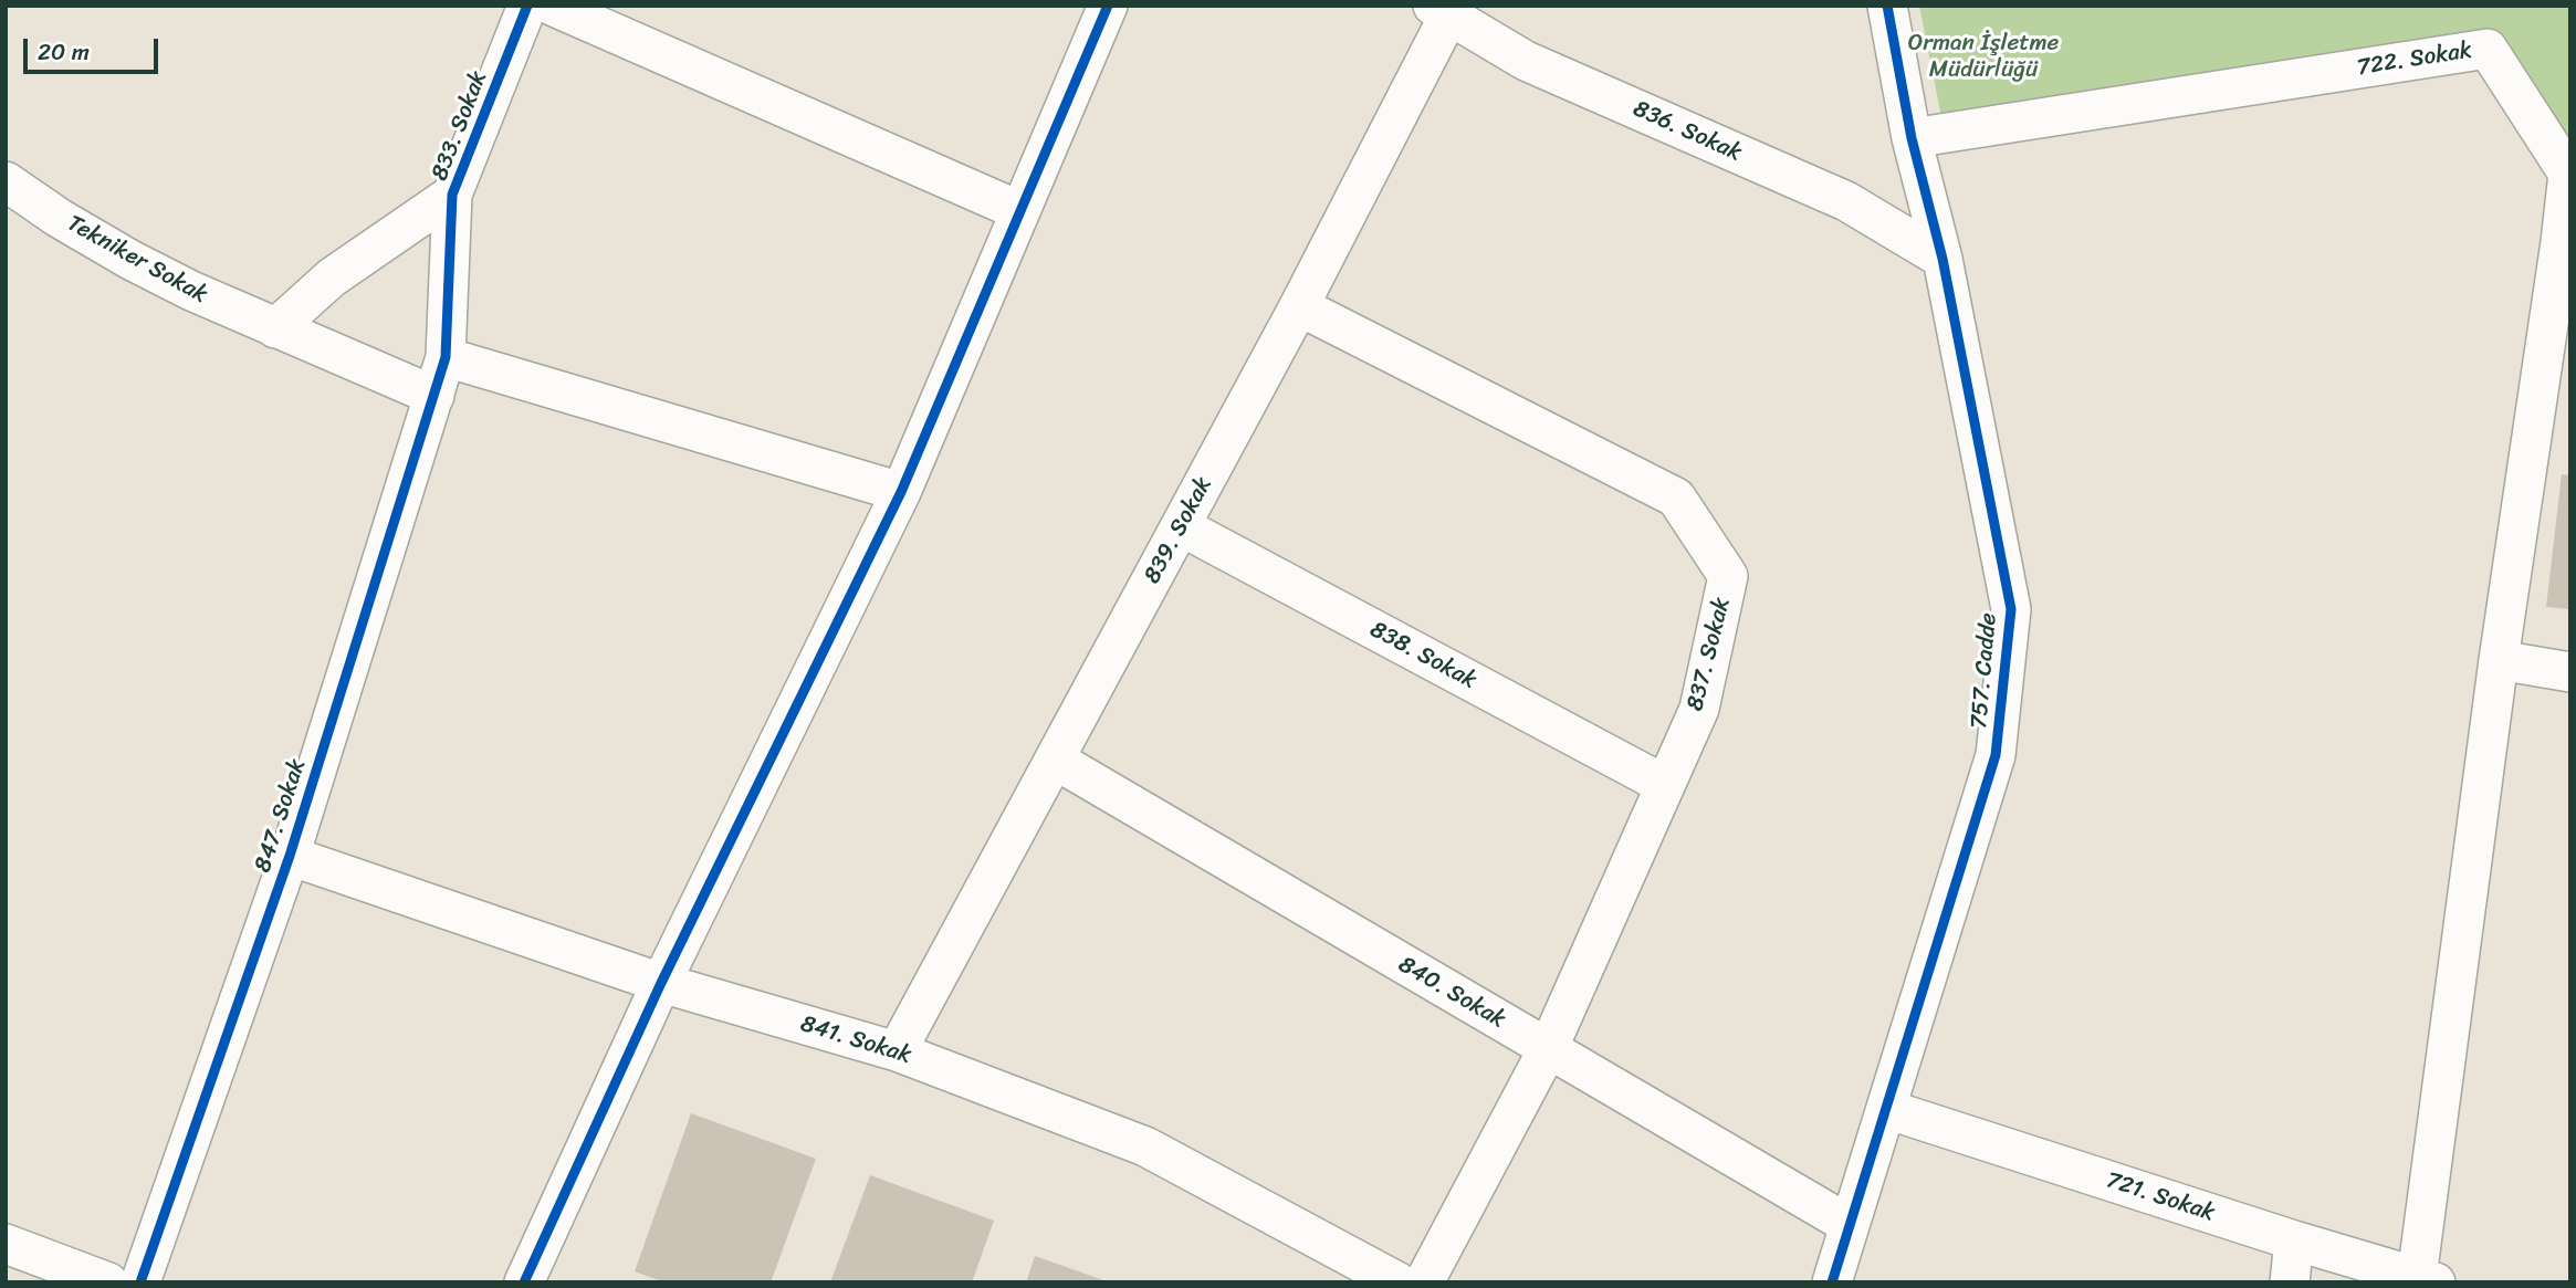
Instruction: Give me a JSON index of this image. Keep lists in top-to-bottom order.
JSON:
{
  "streets": {
    "street": [
      "722. Sokak",
      "833. Sokak",
      "836. Sokak",
      "Tekniker Sokak",
      "839. Sokak",
      "837. Sokak",
      "838. Sokak",
      "757. Cadde",
      "847. Sokak",
      "840. Sokak",
      "841. Sokak",
      "721. Sokak"
    ]
  },
  "crossings": [
    ["722. Sokak", "757. Cadde"],
    ["722. Sokak", "721. Sokak"],
    ["833. Sokak", "847. Sokak"],
    ["836. Sokak", "839. Sokak"],
    ["836. Sokak", "757. Cadde"],
    ["Tekniker Sokak", "847. Sokak"],
    ["839. Sokak", "837. Sokak"],
    ["839. Sokak", "838. Sokak"],
    ["839. Sokak", "840. Sokak"],
    ["839. Sokak", "841. Sokak"],
    ["837. Sokak", "838. Sokak"],
    ["837. Sokak", "840. Sokak"],
    ["757. Cadde", "840. Sokak"],
    ["757. Cadde", "721. Sokak"],
    ["847. Sokak", "841. Sokak"]
  ],
  "parks": ["Orman İşletme Müdürlüğü"],
  "scale_bar": "20 m"
}
